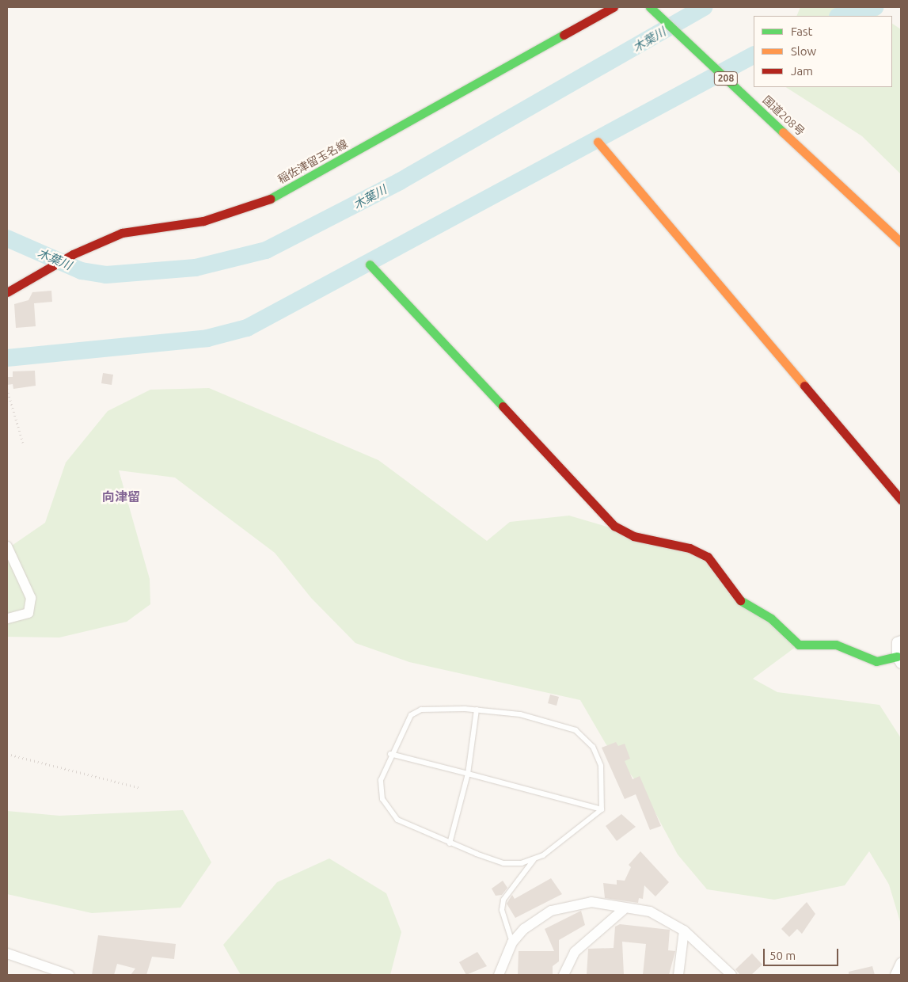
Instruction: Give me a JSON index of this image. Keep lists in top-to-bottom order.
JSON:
{
  "streets": {
    "main road": ["208", "国道208号", "稲佐津留玉名線"]
  },
  "districts": ["向津留"],
  "water": ["木葉川"],
  "legend": ["Fast", "Slow", "Jam"],
  "scale_bar": "50 m"
}
